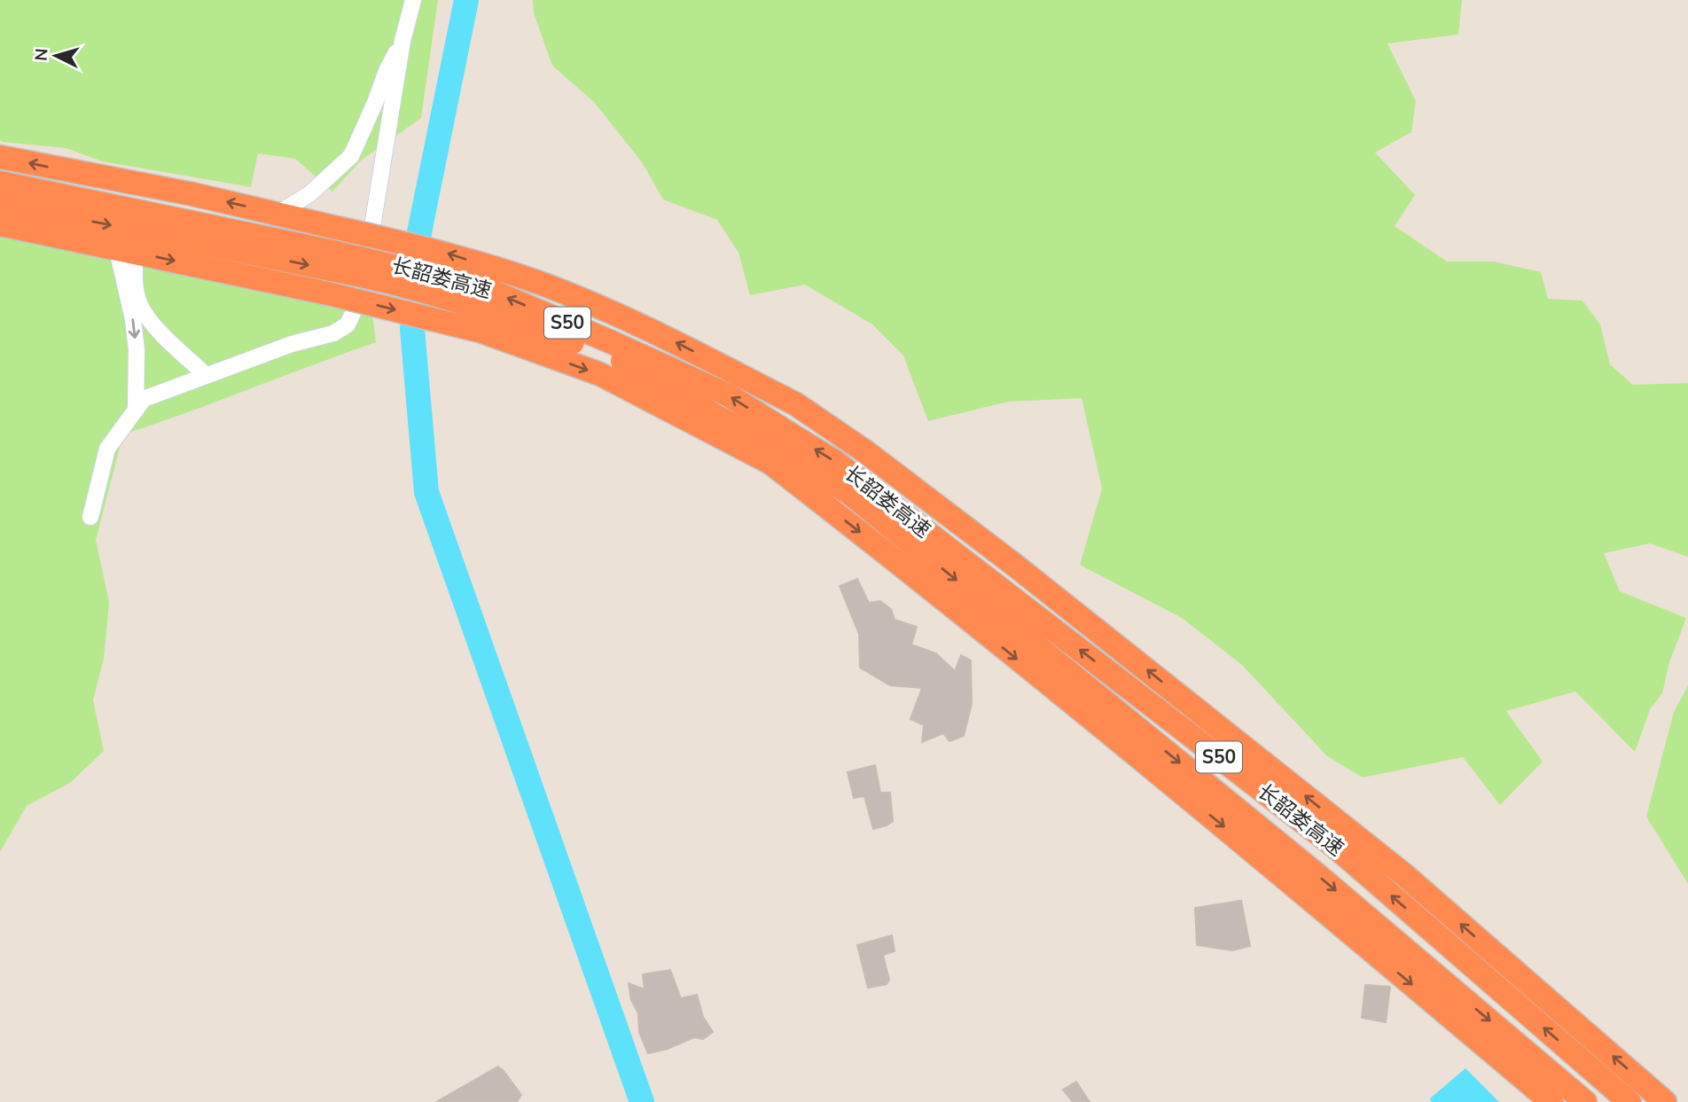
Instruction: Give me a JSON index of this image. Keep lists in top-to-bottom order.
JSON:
{
  "streets": {
    "highway": ["长韶娄高速", "S50"]
  },
  "north": "left"
}
